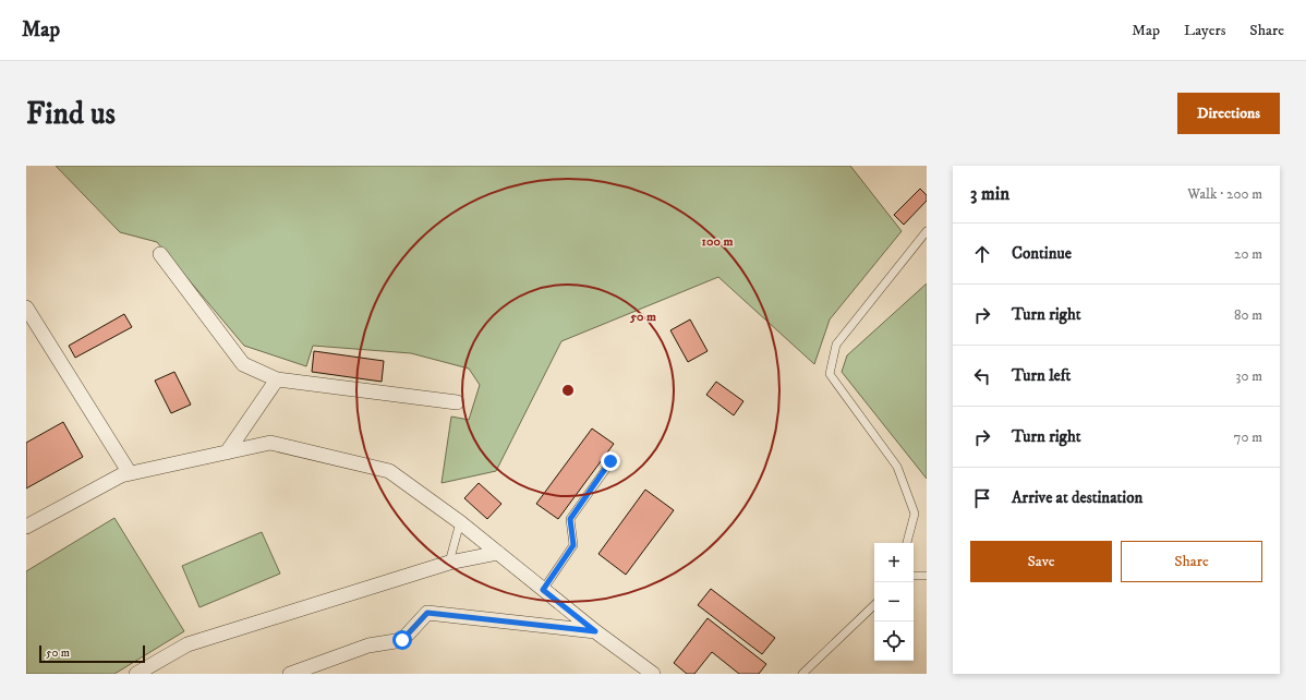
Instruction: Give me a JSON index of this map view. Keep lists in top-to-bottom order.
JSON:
{
  "scale_bar": "50 m",
  "page": {
    "header": "Map",
    "nav": ["Map", "Layers", "Share"],
    "buttons": [
      "Directions",
      ["Save", "Share"]
    ],
    "title": "Find us",
    "heading": ["3 min", "Walk · 200 m"],
    "list": [
      ["Continue", "20 m"],
      ["Turn right", "80 m"],
      ["Turn left", "30 m"],
      ["Turn right", "70 m"],
      "Arrive at destination"
    ],
    "map_buttons": ["+", "−"],
    "scale": "50 m"
  },
  "rings": ["100 m", "50 m"]
}
